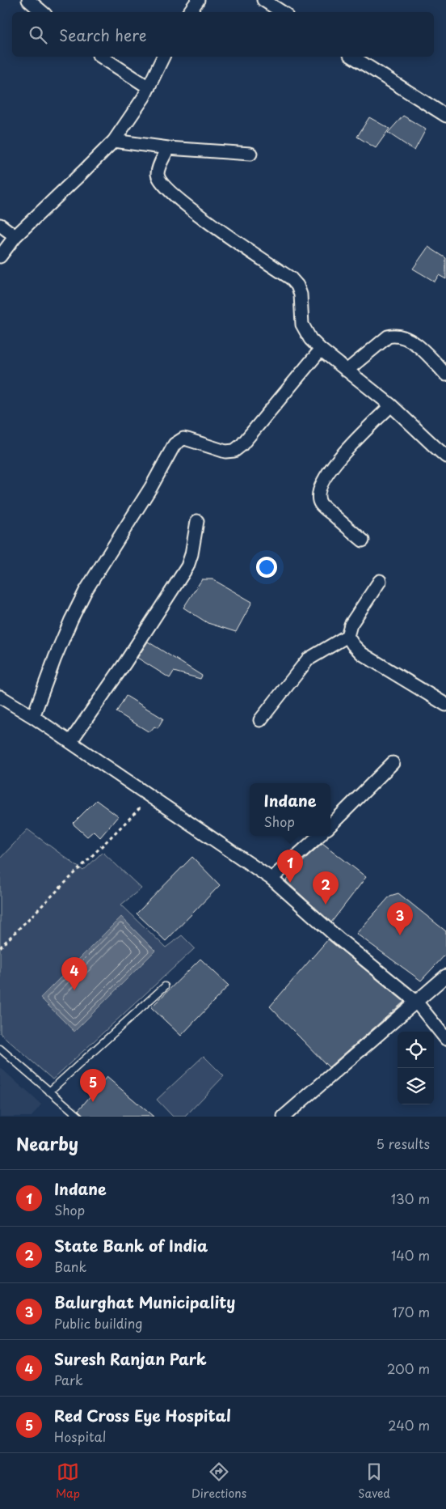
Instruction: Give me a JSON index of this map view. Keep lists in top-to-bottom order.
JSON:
{
  "page": {
    "search": "Search here",
    "popup": ["Indane", "Shop"],
    "pins": [
      "1",
      "2",
      "3",
      "4",
      "5"
    ],
    "heading": ["Nearby", "5 results"],
    "list": [
      {
        "mark": "1",
        "name": "Indane",
        "note": "Shop",
        "value": "130 m"
      },
      {
        "mark": "2",
        "name": "State Bank of India",
        "note": "Bank",
        "value": "140 m"
      },
      {
        "mark": "3",
        "name": "Balurghat Municipality",
        "note": "Public building",
        "value": "170 m"
      },
      {
        "mark": "4",
        "name": "Suresh Ranjan Park",
        "note": "Park",
        "value": "200 m"
      },
      {
        "mark": "5",
        "name": "Red Cross Eye Hospital",
        "note": "Hospital",
        "value": "240 m"
      }
    ],
    "nav": ["Map", "Directions", "Saved"]
  }
}
